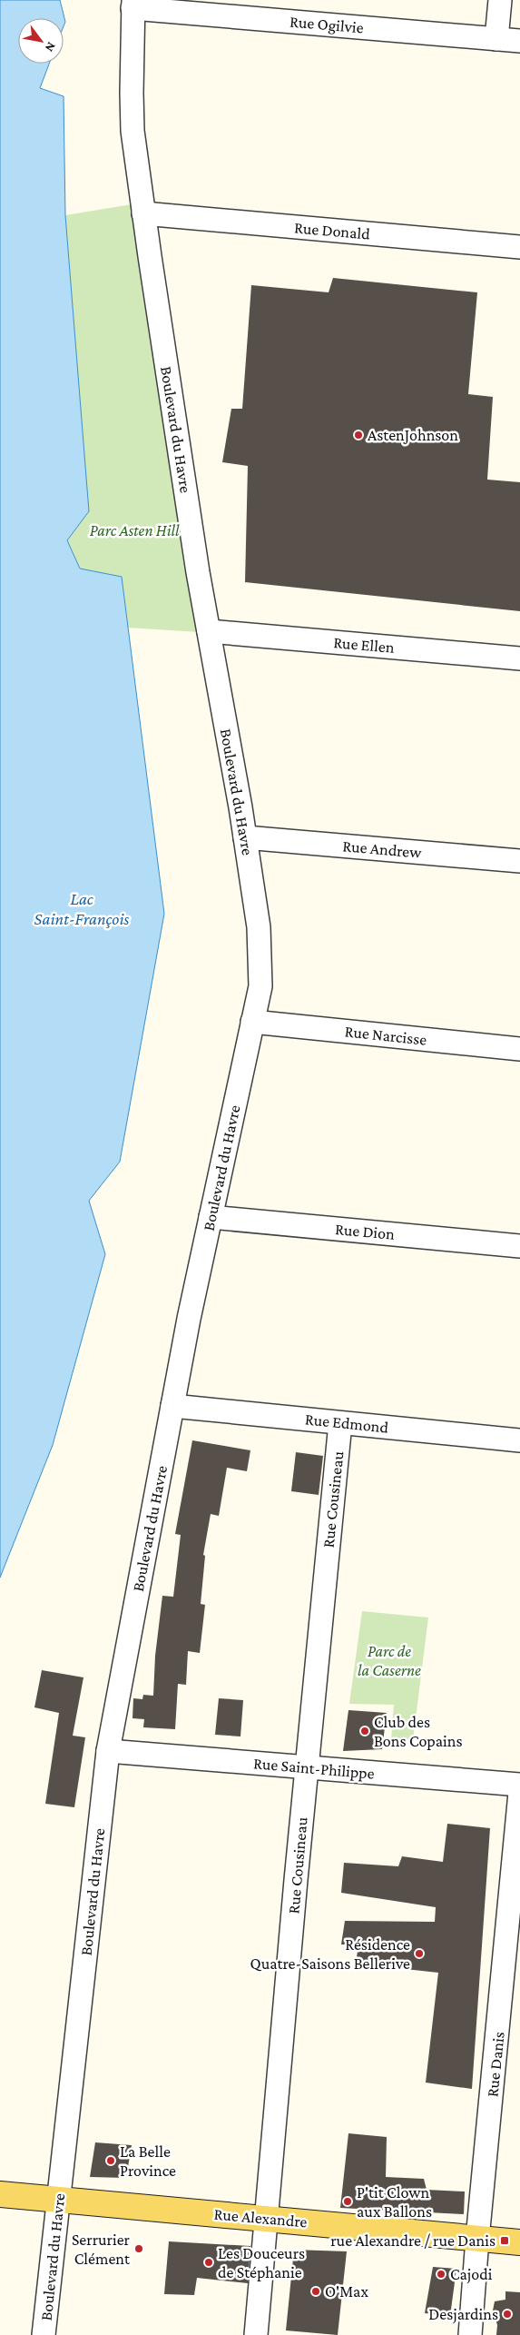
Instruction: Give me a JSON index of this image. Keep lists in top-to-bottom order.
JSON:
{
  "streets": {
    "main road": ["Rue Alexandre"],
    "street": [
      "Rue Ogilvie",
      "Rue Donald",
      "Boulevard du Havre",
      "Rue Ellen",
      "Rue Andrew",
      "Rue Narcisse",
      "Rue Dion",
      "Rue Edmond",
      "Rue Cousineau",
      "Rue Saint-Philippe",
      "Rue Danis"
    ]
  },
  "crossings": [
    ["Rue Ogilvie", "Boulevard du Havre"],
    ["Rue Donald", "Boulevard du Havre"],
    ["Boulevard du Havre", "Rue Ellen"],
    ["Boulevard du Havre", "Rue Andrew"],
    ["Boulevard du Havre", "Rue Narcisse"],
    ["Boulevard du Havre", "Rue Dion"],
    ["Boulevard du Havre", "Rue Edmond"],
    ["Boulevard du Havre", "Rue Saint-Philippe"],
    ["Boulevard du Havre", "Rue Alexandre"],
    ["Rue Edmond", "Rue Cousineau"],
    ["Rue Cousineau", "Rue Saint-Philippe"],
    ["Rue Cousineau", "Rue Alexandre"],
    ["Rue Danis", "Rue Alexandre"]
  ],
  "water": ["Lac Saint-François"],
  "parks": ["Parc Asten Hill", "Parc de la Caserne"],
  "places": {
    "other": [
      "AstenJohnson",
      "Club des Bons Copains",
      "Résidence Quatre-Saisons Bellerive",
      "La Belle Province",
      "P'tit Clown aux Ballons",
      "Serrurier Clément",
      "Les Douceurs de Stéphanie",
      "Cajodi",
      "O'Max",
      "Desjardins"
    ],
    "transit": ["rue Alexandre / rue Danis"]
  },
  "north": "bottom right"
}
